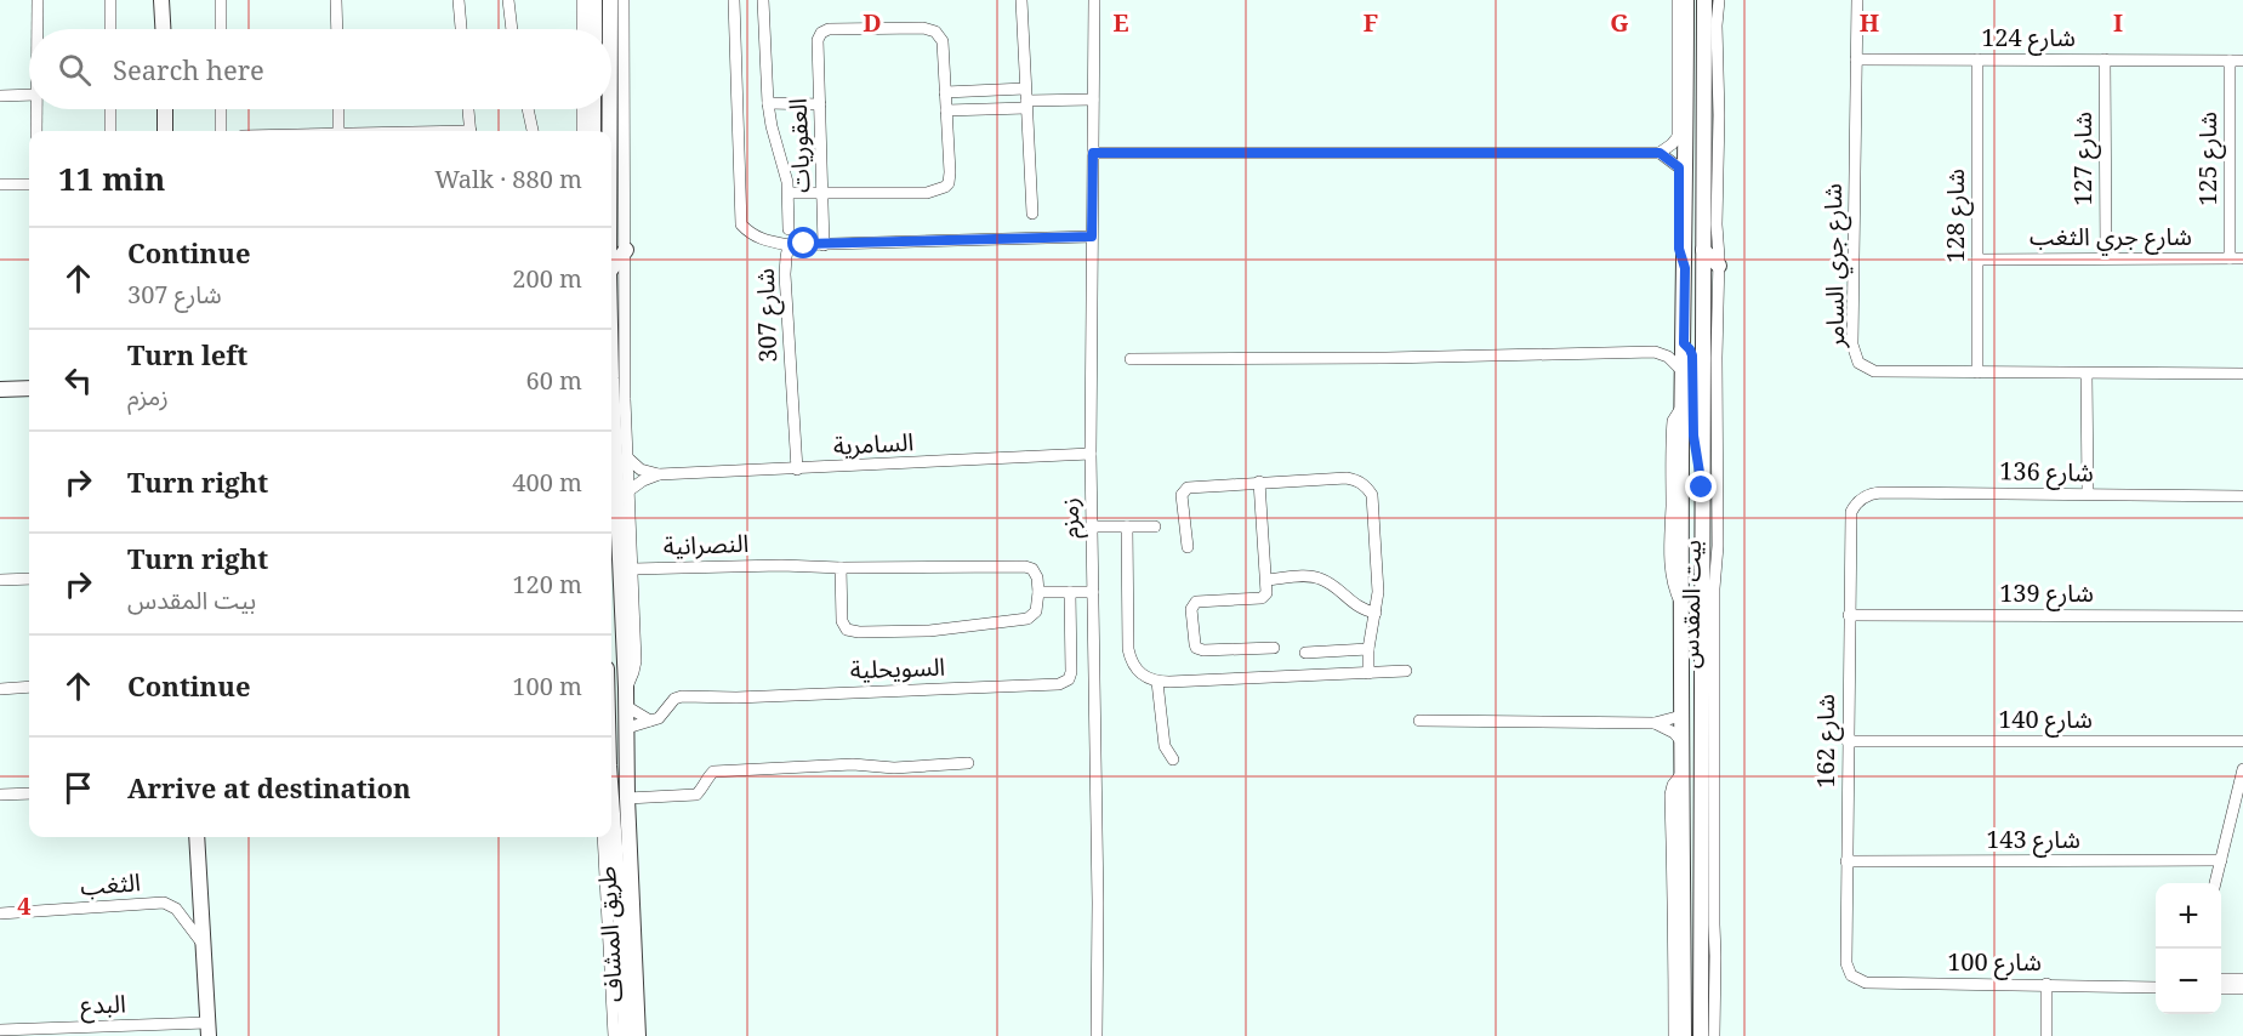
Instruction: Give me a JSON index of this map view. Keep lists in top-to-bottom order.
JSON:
{
  "streets": {
    "street": [
      "شارع 124",
      "العقوريات",
      "شارع 127",
      "شارع 125",
      "شارع 128",
      "شارع جري الثغب",
      "شارع جري السامر",
      "شارع 307",
      "السامرية",
      "شارع 136",
      "زمزم",
      "النصرانية",
      "شارع 139",
      "بيت المقدس",
      "السويحلية",
      "شارع 140",
      "شارع 162",
      "شارع 143",
      "الثغب",
      "طريق المشاف",
      "شارع 100",
      "البدع"
    ]
  },
  "crossings": [
    ["شارع 124", "شارع 127"],
    ["شارع 124", "شارع 125"],
    ["شارع 124", "شارع 128"],
    ["شارع 124", "شارع جري السامر"],
    ["العقوريات", "شارع 307"],
    ["شارع 127", "شارع جري الثغب"],
    ["شارع 125", "شارع جري الثغب"],
    ["شارع 128", "شارع جري الثغب"],
    ["شارع 128", "شارع جري السامر"],
    ["شارع 307", "السامرية"],
    ["شارع 307", "زمزم"],
    ["السامرية", "زمزم"],
    ["شارع 136", "شارع 162"],
    ["شارع 139", "شارع 162"],
    ["السويحلية", "طريق المشاف"],
    ["شارع 140", "شارع 162"],
    ["شارع 162", "شارع 143"],
    ["شارع 162", "شارع 100"]
  ],
  "page": {
    "search": "Search here",
    "heading": ["11 min", "Walk · 880 m"],
    "list": [
      ["Continue", "شارع 307", "200 m"],
      ["Turn left", "زمزم", "60 m"],
      ["Turn right", "400 m"],
      ["Turn right", "بيت المقدس", "120 m"],
      ["Continue", "100 m"],
      "Arrive at destination"
    ],
    "map_buttons": ["+", "−"]
  },
  "grid": {
    "columns": [
      "D",
      "E",
      "F",
      "G",
      "H",
      "I"
    ],
    "rows": ["4"]
  }
}
